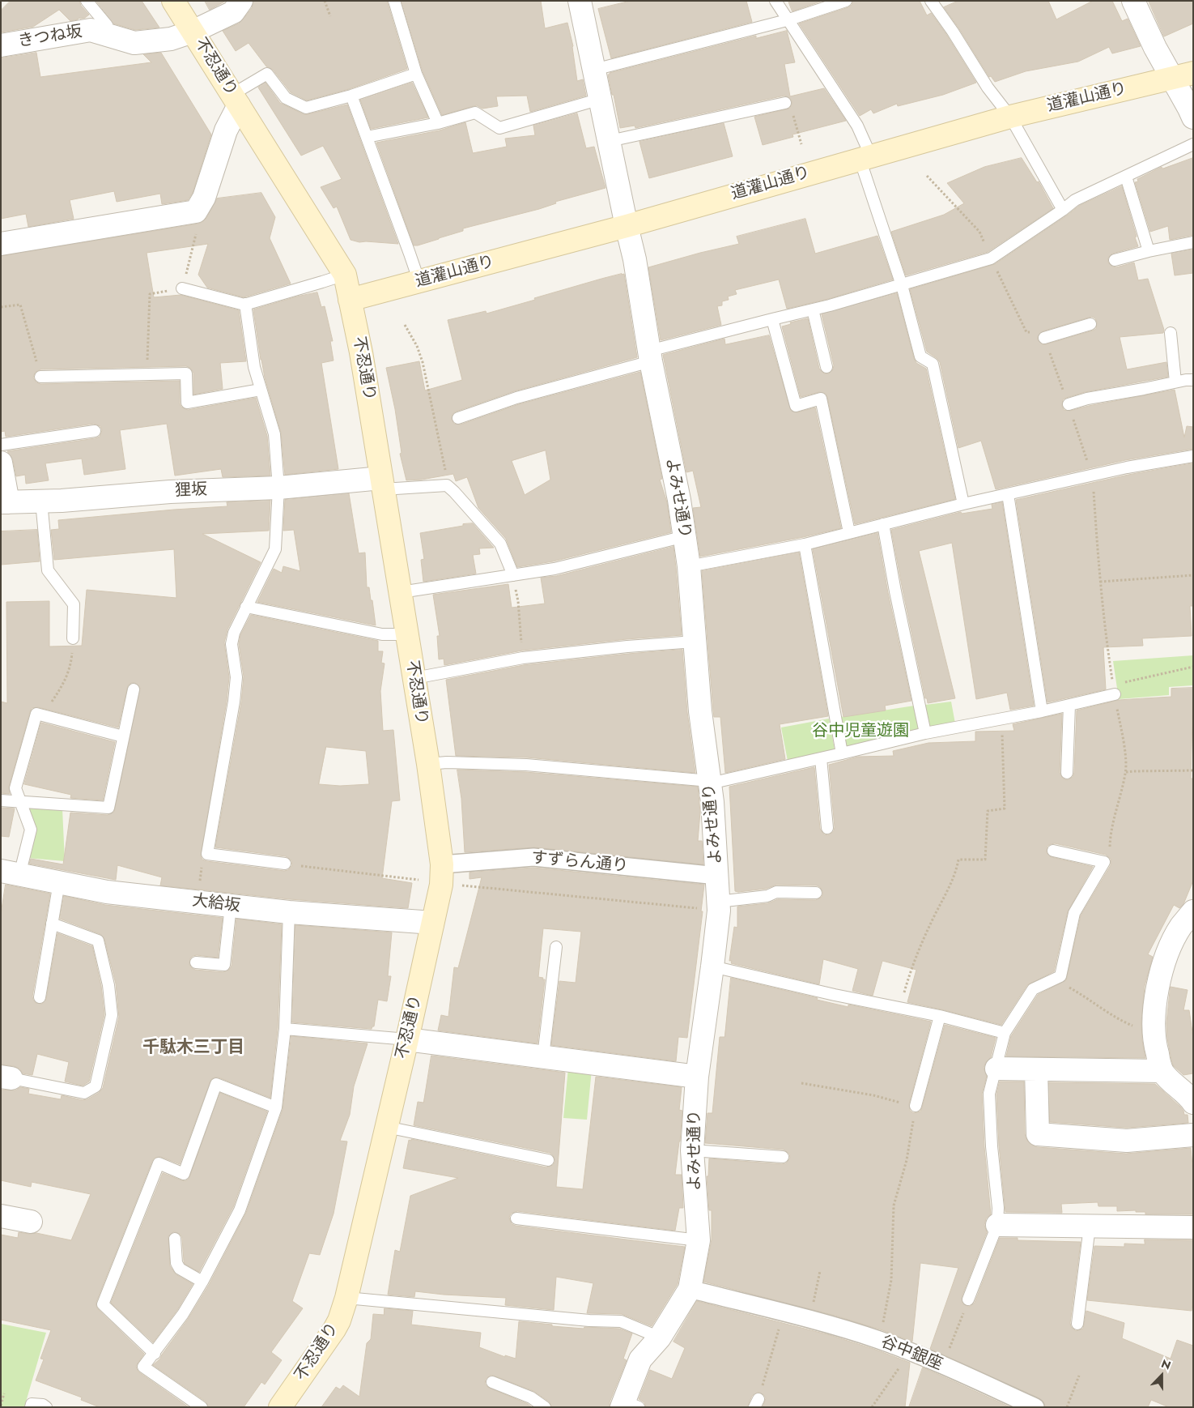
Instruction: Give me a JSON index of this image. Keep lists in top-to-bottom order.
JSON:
{
  "streets": {
    "main road": ["不忍通り", "道灌山通り"],
    "street": [
      "きつね坂",
      "狸坂",
      "よみせ通り",
      "すずらん通り",
      "大給坂",
      "谷中銀座"
    ]
  },
  "crossings": [
    ["きつね坂", "不忍通り"],
    ["不忍通り", "道灌山通り"],
    ["不忍通り", "狸坂"],
    ["不忍通り", "すずらん通り"],
    ["不忍通り", "大給坂"],
    ["道灌山通り", "よみせ通り"],
    ["よみせ通り", "すずらん通り"],
    ["よみせ通り", "谷中銀座"]
  ],
  "districts": ["千駄木三丁目"],
  "parks": ["谷中児童遊園"],
  "north": "top"
}
